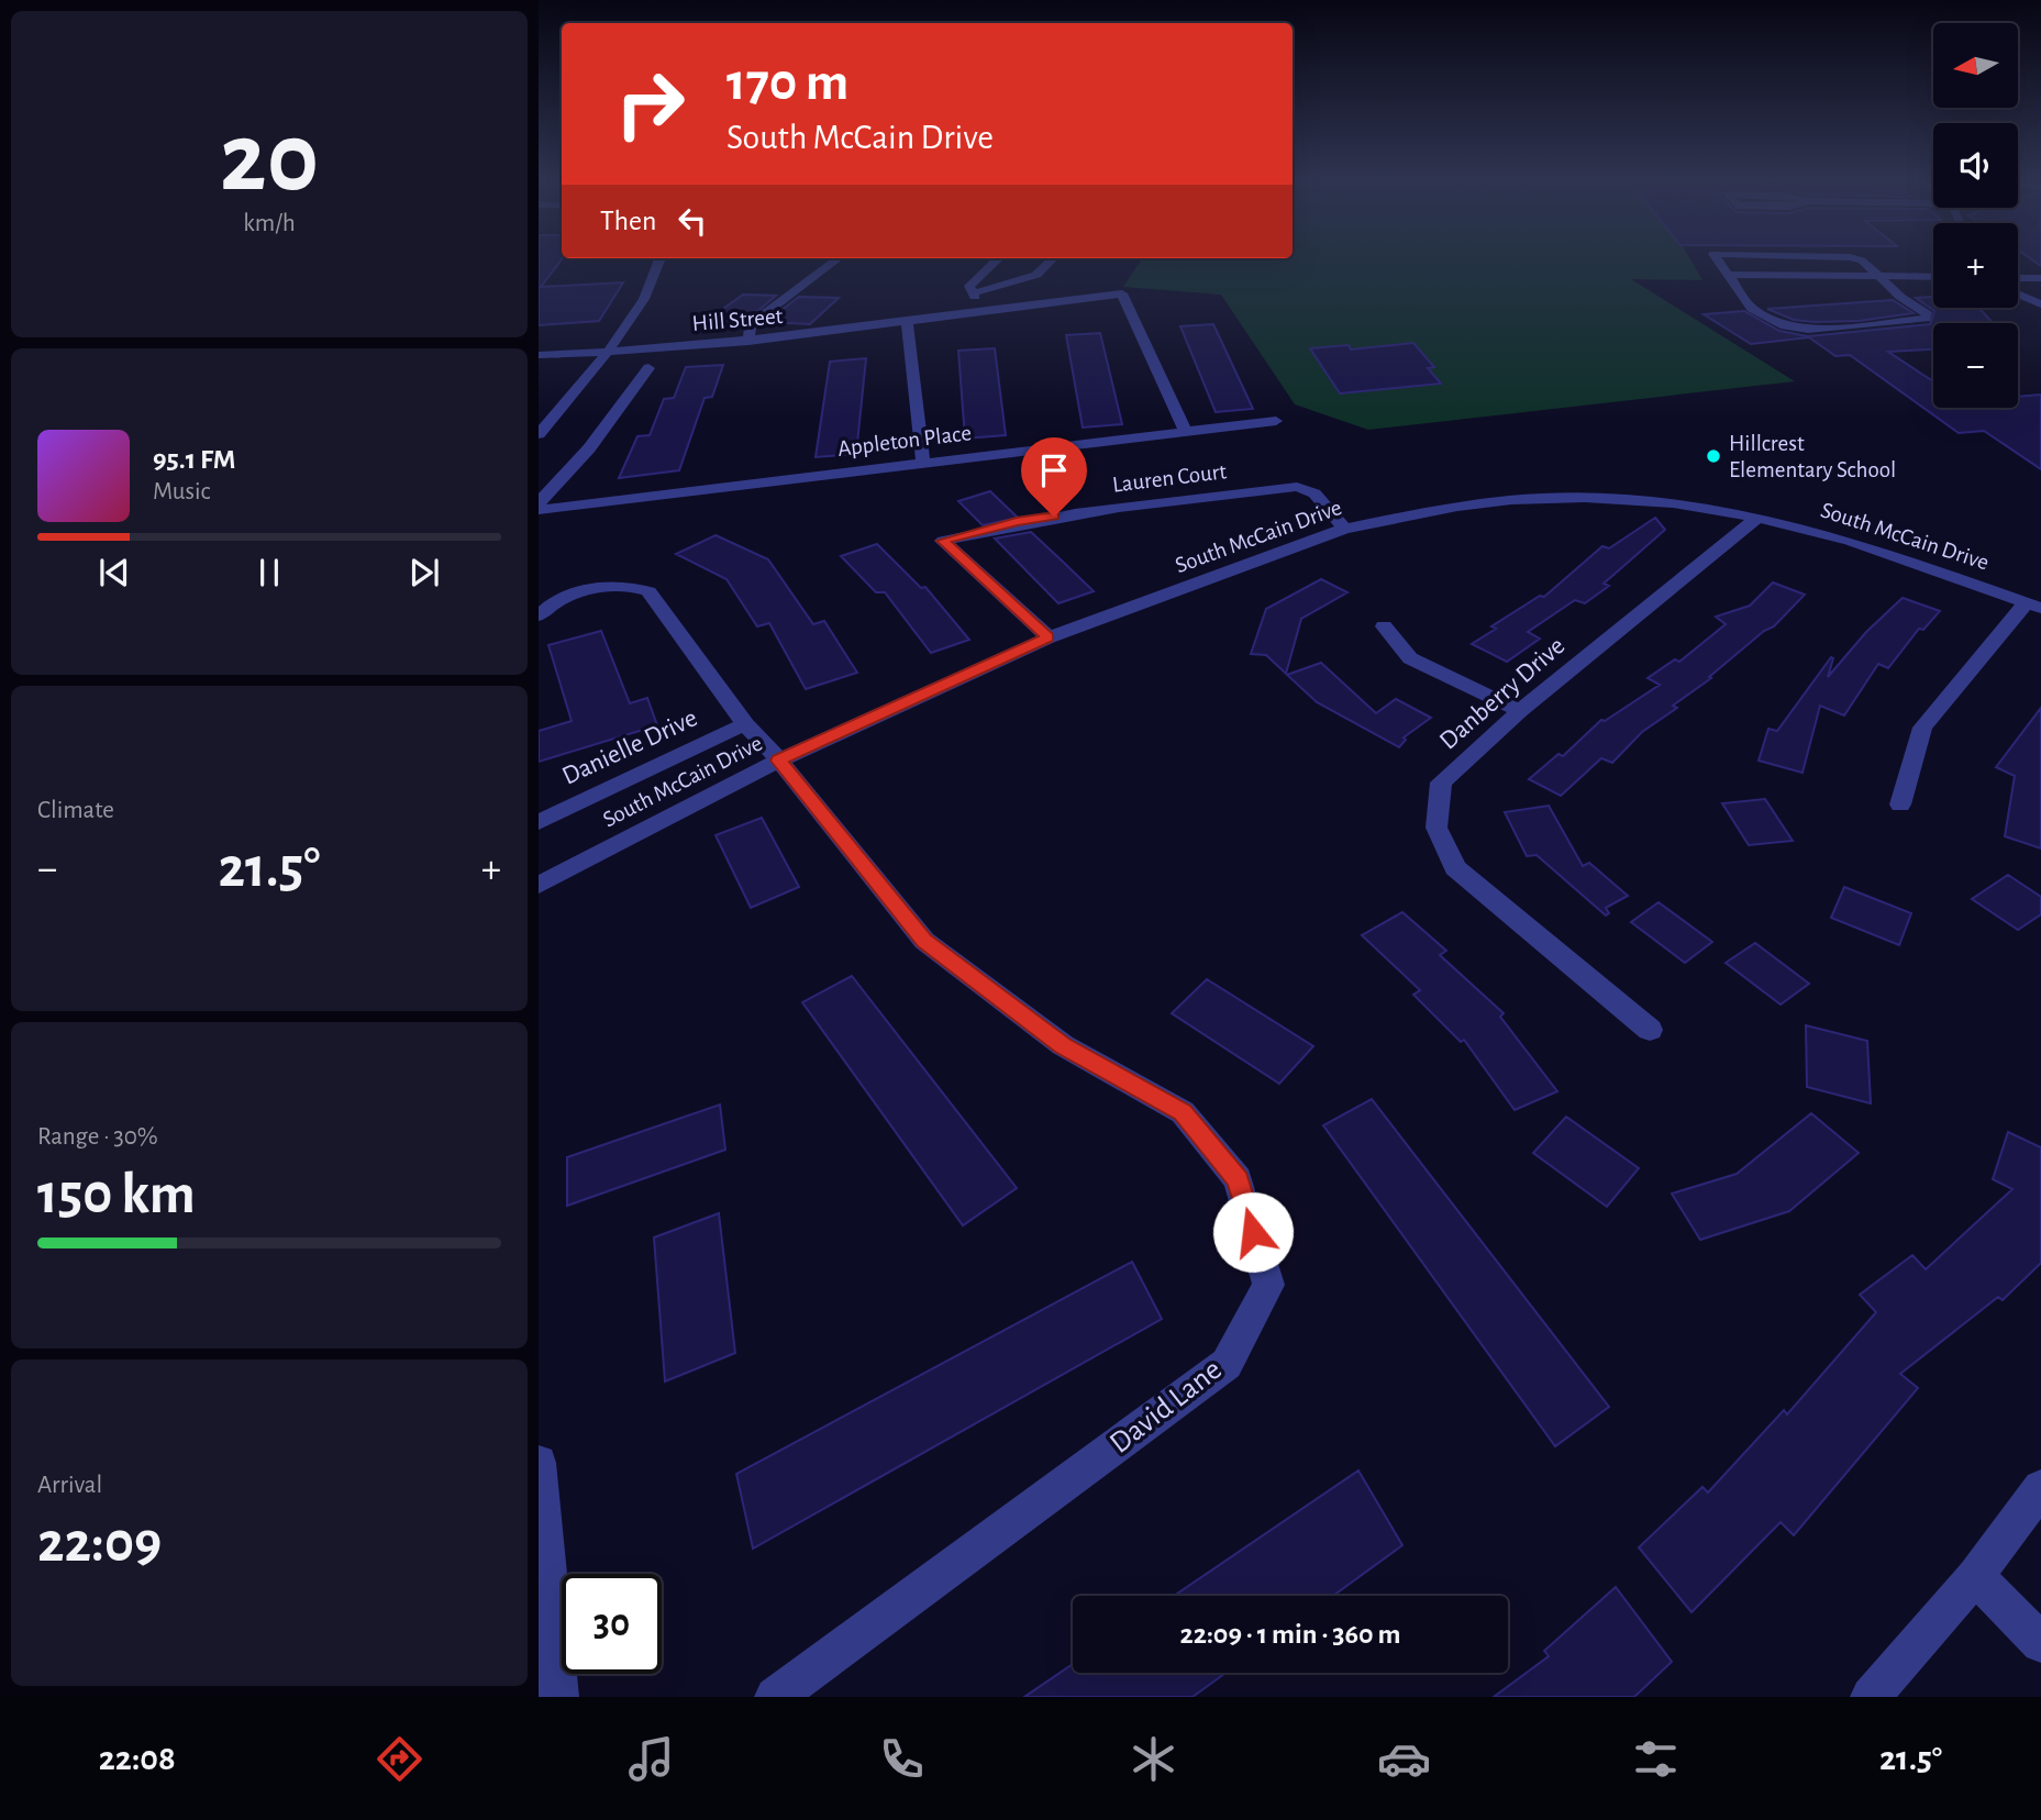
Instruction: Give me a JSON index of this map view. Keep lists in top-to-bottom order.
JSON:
{
  "streets": {
    "street": [
      "Hill Street",
      "Appleton Place",
      "Lauren Court",
      "South McCain Drive",
      "Danberry Drive",
      "Danielle Drive",
      "David Lane"
    ]
  },
  "crossings": [
    ["Hill Street", "Appleton Place"],
    ["Lauren Court", "South McCain Drive"],
    ["South McCain Drive", "Danberry Drive"],
    ["South McCain Drive", "Danielle Drive"],
    ["South McCain Drive", "David Lane"],
    ["Danielle Drive", "David Lane"]
  ],
  "places": ["Hillcrest Elementary School"],
  "north": "left",
  "page": {
    "tile": [
      ["20", "km/h"],
      "Climate",
      ["Range · 30%", "150 km"],
      ["Arrival", "22:09"]
    ],
    "map_buttons": ["+", "−"],
    "turn": ["170 m", "South McCain Drive"],
    "then": "Then",
    "song": ["95.1 FM", "Music"],
    "heat": ["−", "21.5°", "+"],
    "limit": "30",
    "trip": "22:09 · 1 min · 360 m",
    "tabs": ["22:08", "21.5°"]
  }
}
